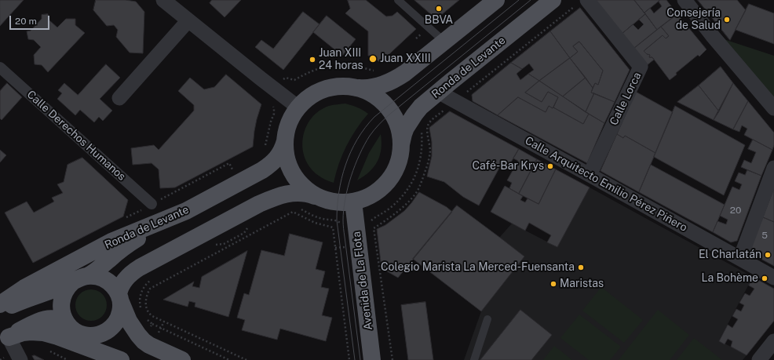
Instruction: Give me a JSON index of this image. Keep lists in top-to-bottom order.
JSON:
{
  "streets": {
    "main road": ["Ronda de Levante", "Avenida de La Flota"],
    "street": ["Calle Lorca", "Calle Derechos Humanos", "Calle Arquitecto Emilio Pérez Piñero"]
  },
  "crossings": [
    ["Ronda de Levante", "Calle Arquitecto Emilio Pérez Piñero"],
    ["Ronda de Levante", "Avenida de La Flota"],
    ["Calle Lorca", "Calle Arquitecto Emilio Pérez Piñero"]
  ],
  "places": [
    "BBVA",
    "Consejería de Salud",
    "Juan XXIII",
    "Juan XIII 24 horas",
    "Café-Bar Krys",
    "El Charlatán",
    "Colegio Marista La Merced-Fuensanta",
    "La Bohème",
    "Maristas"
  ],
  "house_numbers": ["20", "5"],
  "scale_bar": "20 m"
}
